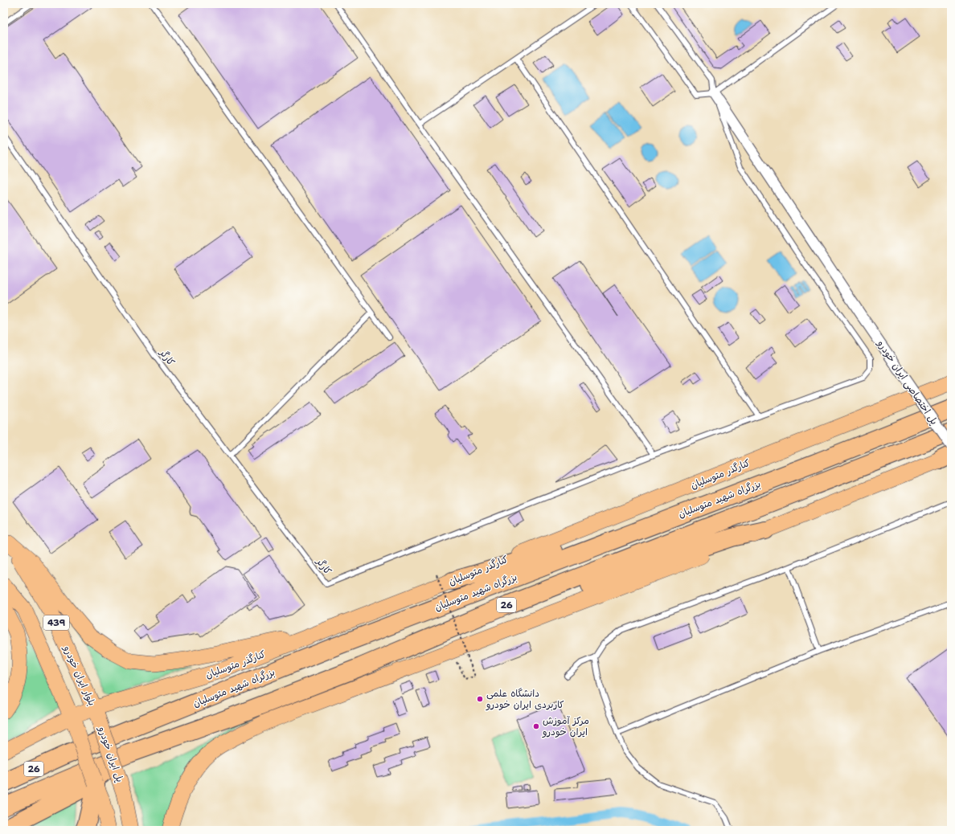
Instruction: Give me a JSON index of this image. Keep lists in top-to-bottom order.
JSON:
{
  "streets": {
    "highway": ["بزرگراه شهید متوسلیان", "26"],
    "main road": [
      "کنارگذر متوسلیان",
      "439",
      "بلوار ایران خودرو",
      "پل ایران‌ خودرو"
    ],
    "street": ["پل اختصاصی ایران خودرو"],
    "lane": ["کارگر"]
  },
  "crossings": [
    ["کنارگذر متوسلیان", "439"],
    ["کنارگذر متوسلیان", "بلوار ایران خودرو"],
    ["کنارگذر متوسلیان", "پل ایران‌ خودرو"],
    ["439", "پل ایران‌ خودرو"],
    ["بلوار ایران خودرو", "پل ایران‌ خودرو"]
  ],
  "places": ["دانشگاه علمی کاربردی ایران خودرو", "مرکز آموزش ایران خودرو"]
}
